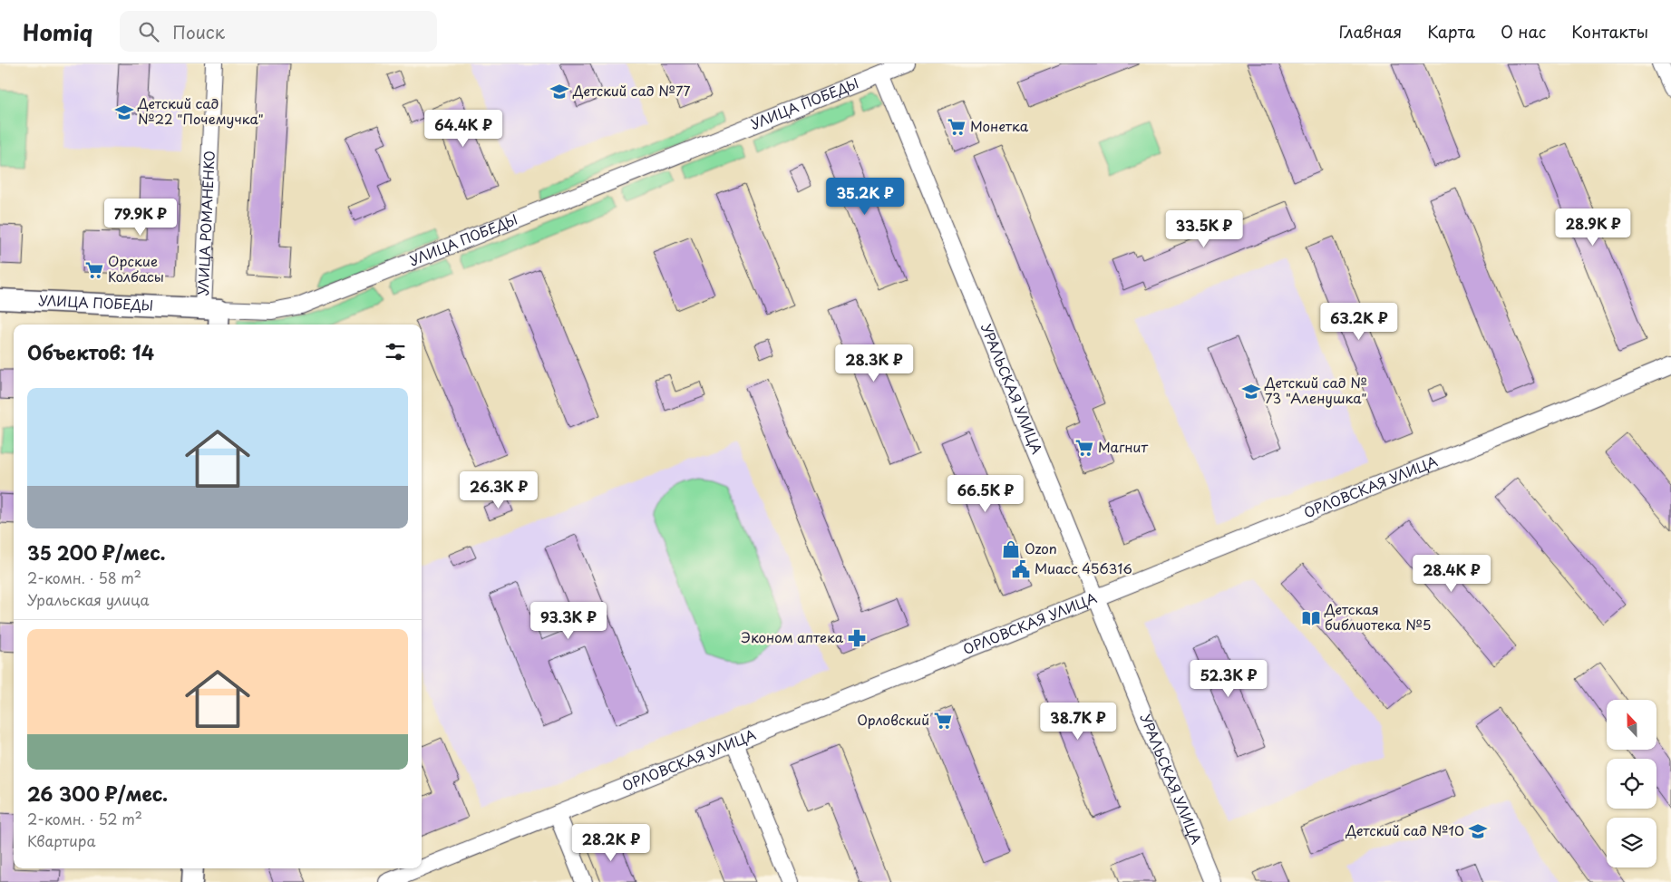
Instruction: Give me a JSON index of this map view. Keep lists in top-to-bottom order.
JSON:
{
  "streets": {
    "main road": ["УЛИЦА ПОБЕДЫ"],
    "street": ["УЛИЦА РОМАНЕНКО", "УРАЛЬСКАЯ УЛИЦА", "ОРЛОВСКАЯ УЛИЦА"]
  },
  "crossings": [
    ["УЛИЦА ПОБЕДЫ", "УЛИЦА РОМАНЕНКО"],
    ["УЛИЦА ПОБЕДЫ", "УРАЛЬСКАЯ УЛИЦА"],
    ["УРАЛЬСКАЯ УЛИЦА", "ОРЛОВСКАЯ УЛИЦА"]
  ],
  "places": {
    "school or university": [
      "Детский сад №77",
      "Детский сад №22 \"Почемучка\"",
      "Детский сад № 73 \"Аленушка\"",
      "Детский сад №10"
    ],
    "supermarket": [
      "Монетка",
      "Орские Колбасы",
      "Магнит",
      "Орловский"
    ],
    "shop": ["Ozon"],
    "public building": ["Миасс 456316"],
    "library": ["Детская библиотека №5"],
    "pharmacy": ["Эконом аптека"]
  },
  "north": "top",
  "page": {
    "header": "Homiq",
    "search": "Поиск",
    "nav": [
      "Главная",
      "Карта",
      "О нас",
      "Контакты"
    ],
    "price": [
      "64.4K ₽",
      "35.2K ₽",
      "79.9K ₽",
      "28.9K ₽",
      "33.5K ₽",
      "63.2K ₽",
      "28.3K ₽",
      "26.3K ₽",
      "66.5K ₽",
      "28.4K ₽",
      "93.3K ₽",
      "52.3K ₽",
      "38.7K ₽",
      "28.2K ₽"
    ],
    "heading": "Объектов: 14",
    "list": [
      {
        "name": "35 200 ₽/мес.",
        "note": "2-комн. · 58 m² · Уральская улица"
      },
      {
        "name": "26 300 ₽/мес.",
        "note": "2-комн. · 52 m² · Квартира"
      }
    ]
  }
}
